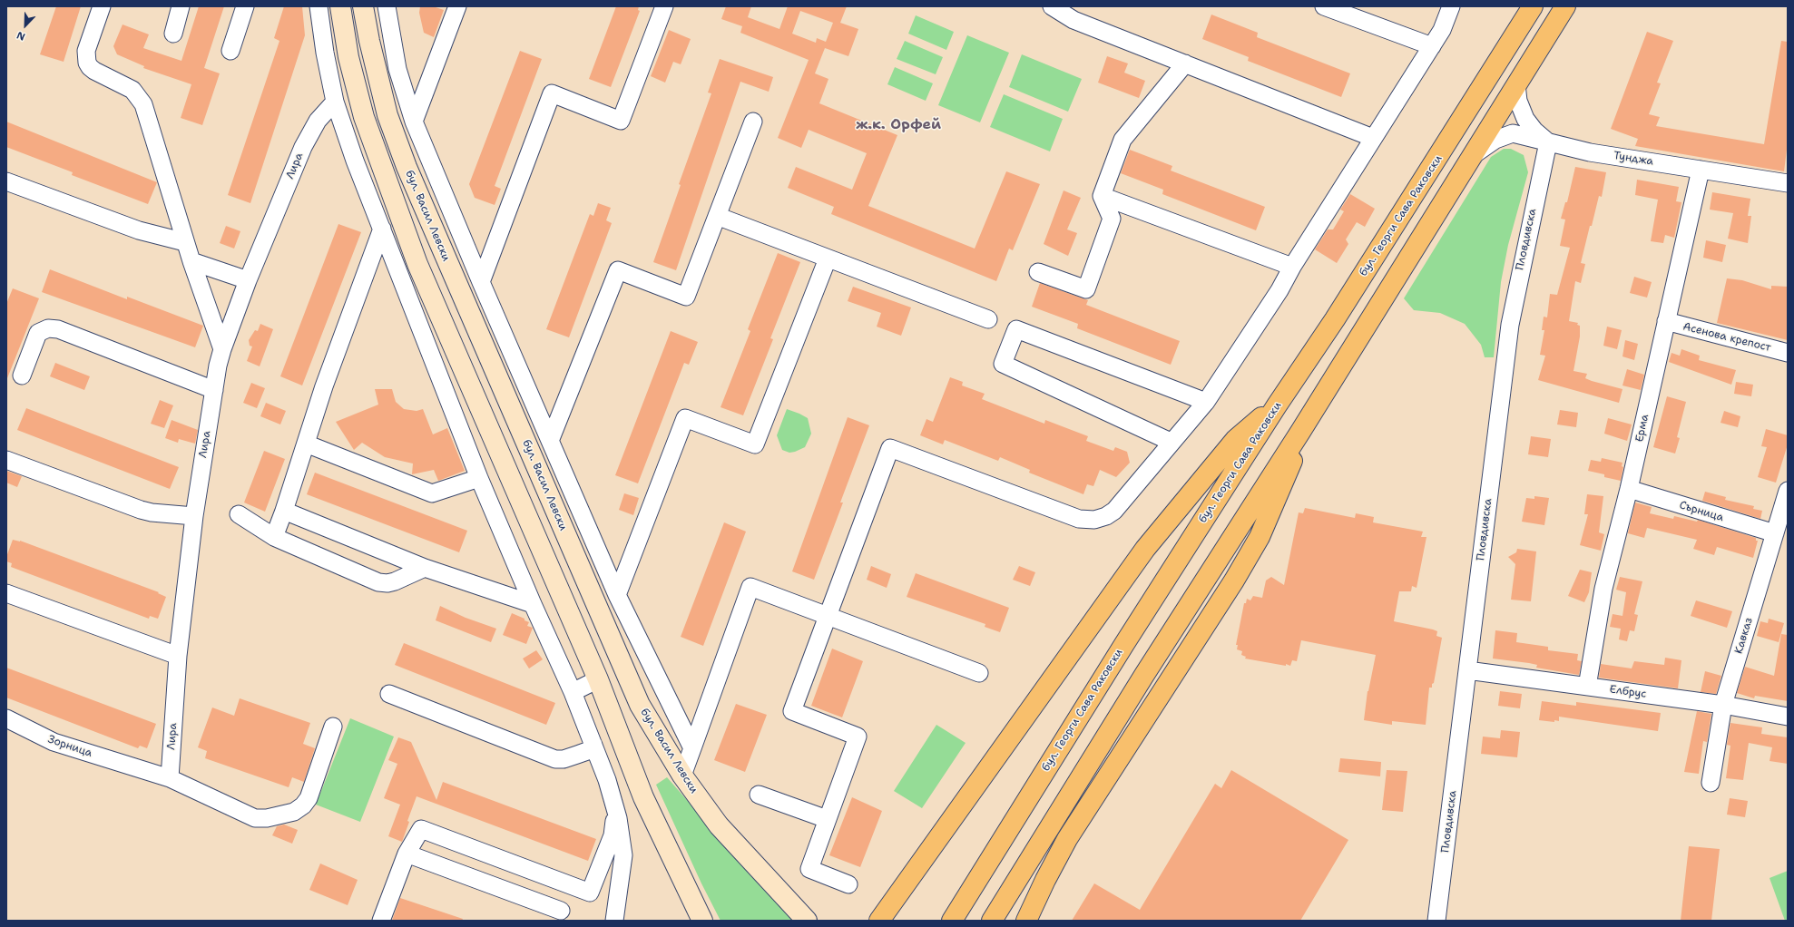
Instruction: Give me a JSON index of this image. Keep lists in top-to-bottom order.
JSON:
{
  "streets": {
    "main road": ["бул. Васил Левски", "бул. Георги Сава Раковски"],
    "street": [
      "Тунджа",
      "Лира",
      "Пловдивска",
      "Асенова крепост",
      "Ерма",
      "Сърница",
      "Кавказ",
      "Елбрус",
      "Зорница"
    ]
  },
  "crossings": [
    ["Тунджа", "Пловдивска"],
    ["Тунджа", "Ерма"],
    ["Лира", "Зорница"],
    ["Пловдивска", "Елбрус"],
    ["Асенова крепост", "Ерма"],
    ["Ерма", "Сърница"],
    ["Ерма", "Елбрус"],
    ["Сърница", "Кавказ"],
    ["Кавказ", "Елбрус"]
  ],
  "districts": ["ж.к. Орфей"],
  "north": "bottom left"
}
